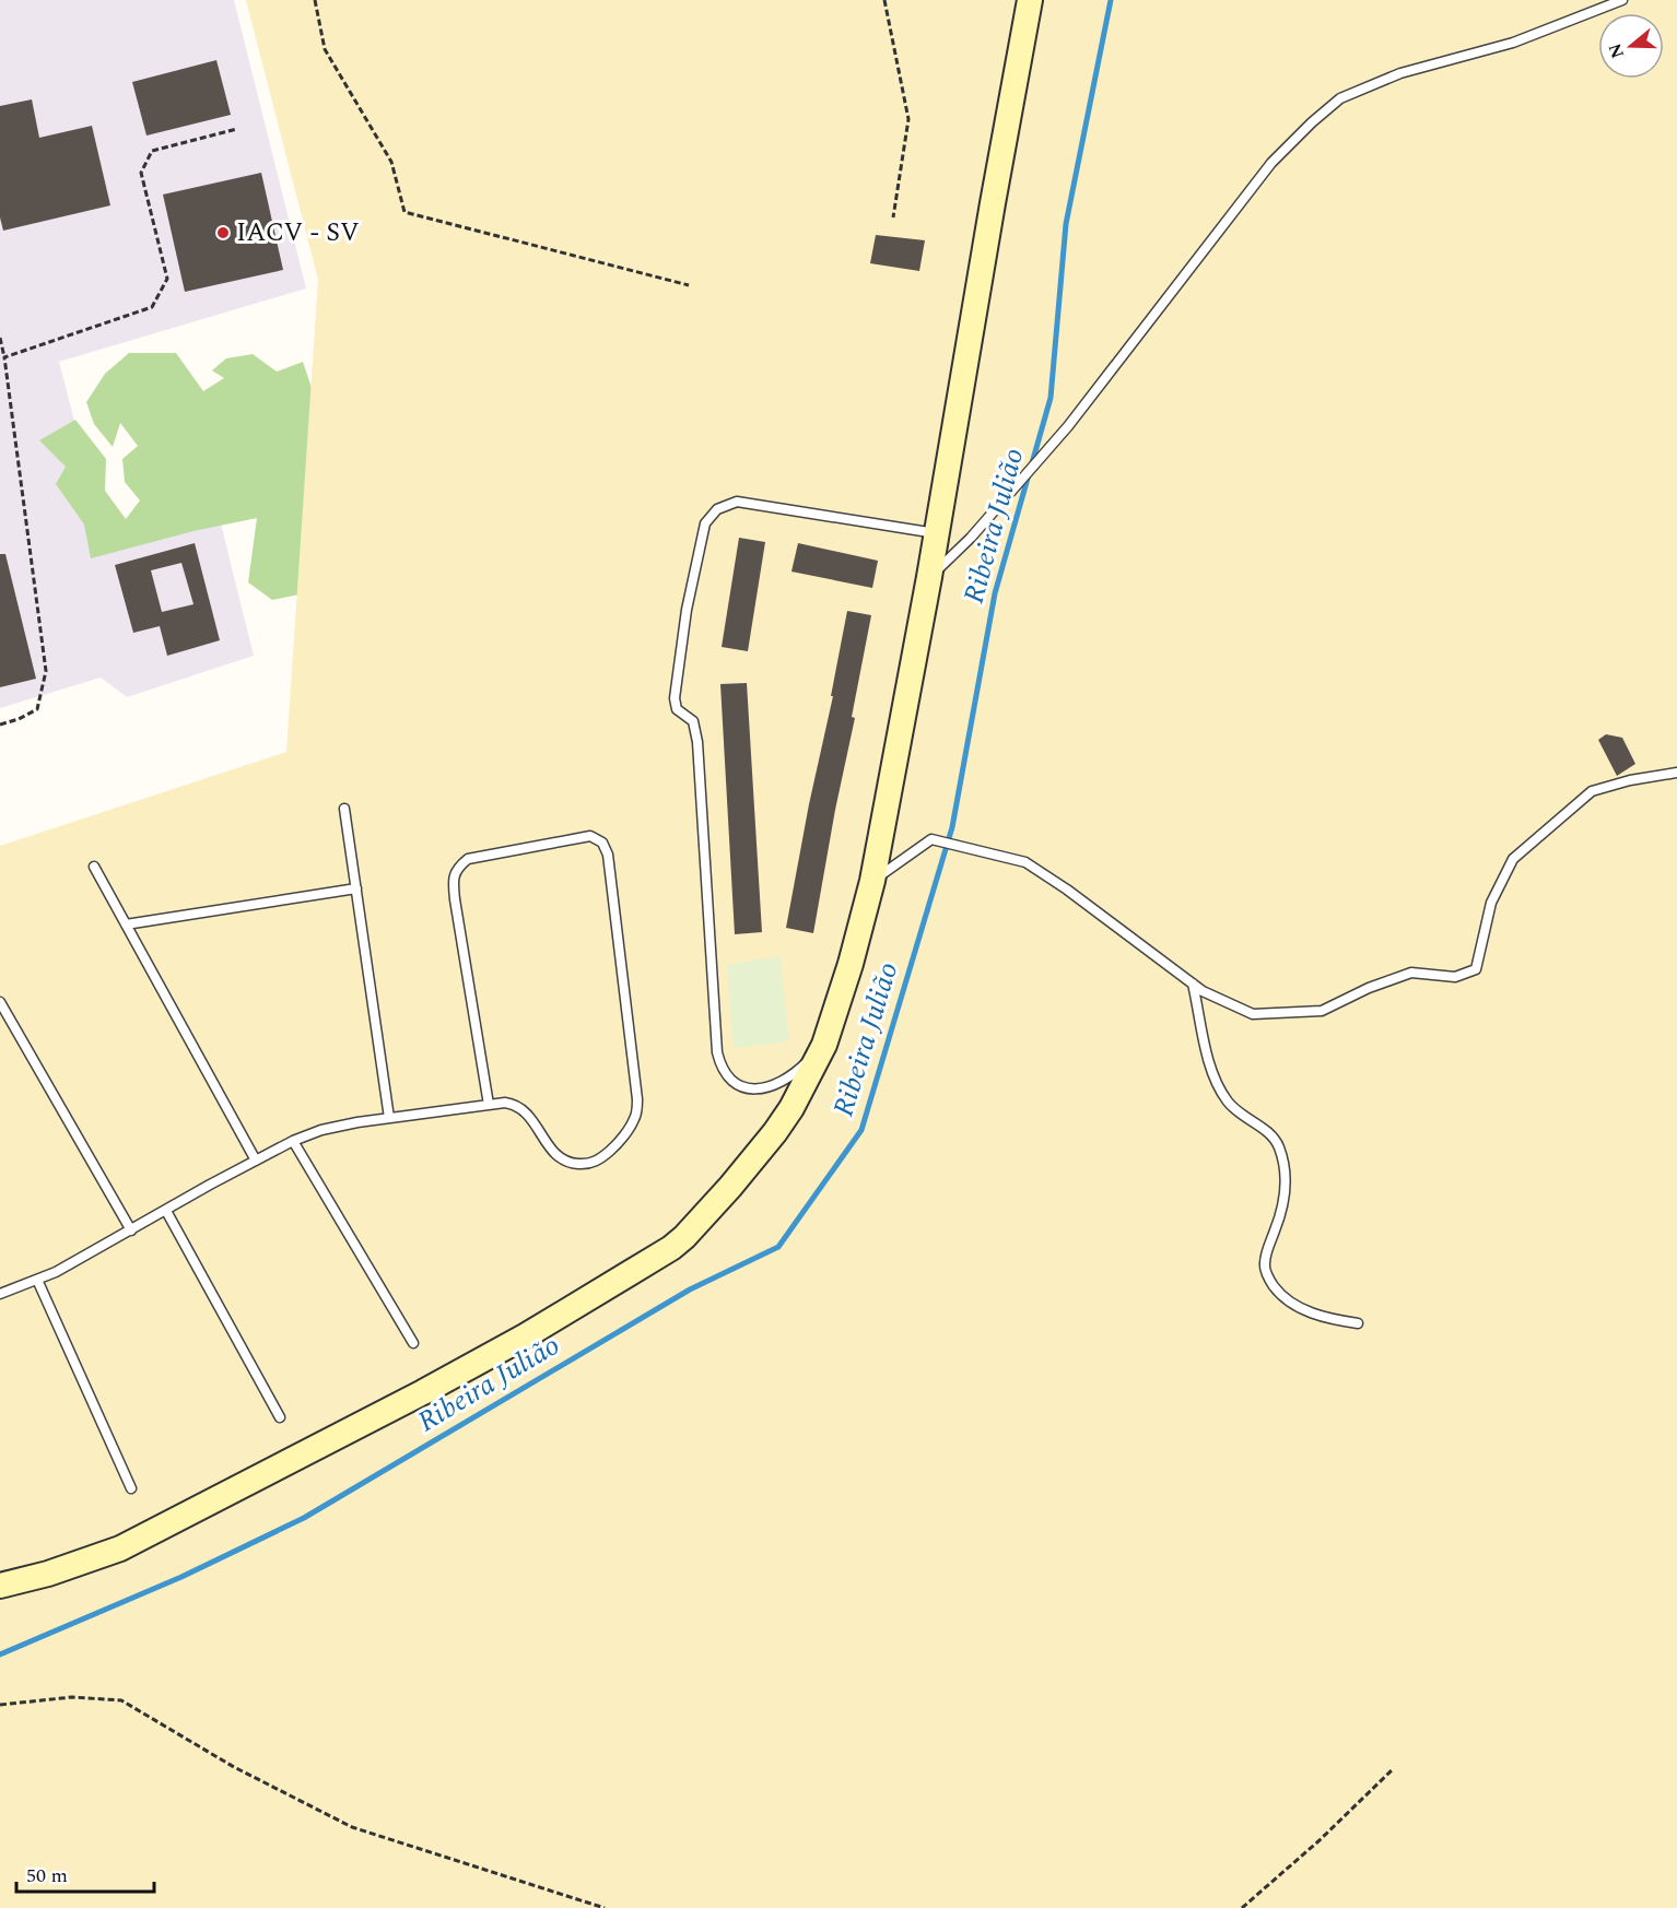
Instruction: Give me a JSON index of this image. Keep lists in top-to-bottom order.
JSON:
{
  "water": ["Ribeira Julião"],
  "places": ["IACV - SV"],
  "scale_bar": "50 m",
  "north": "left"
}
